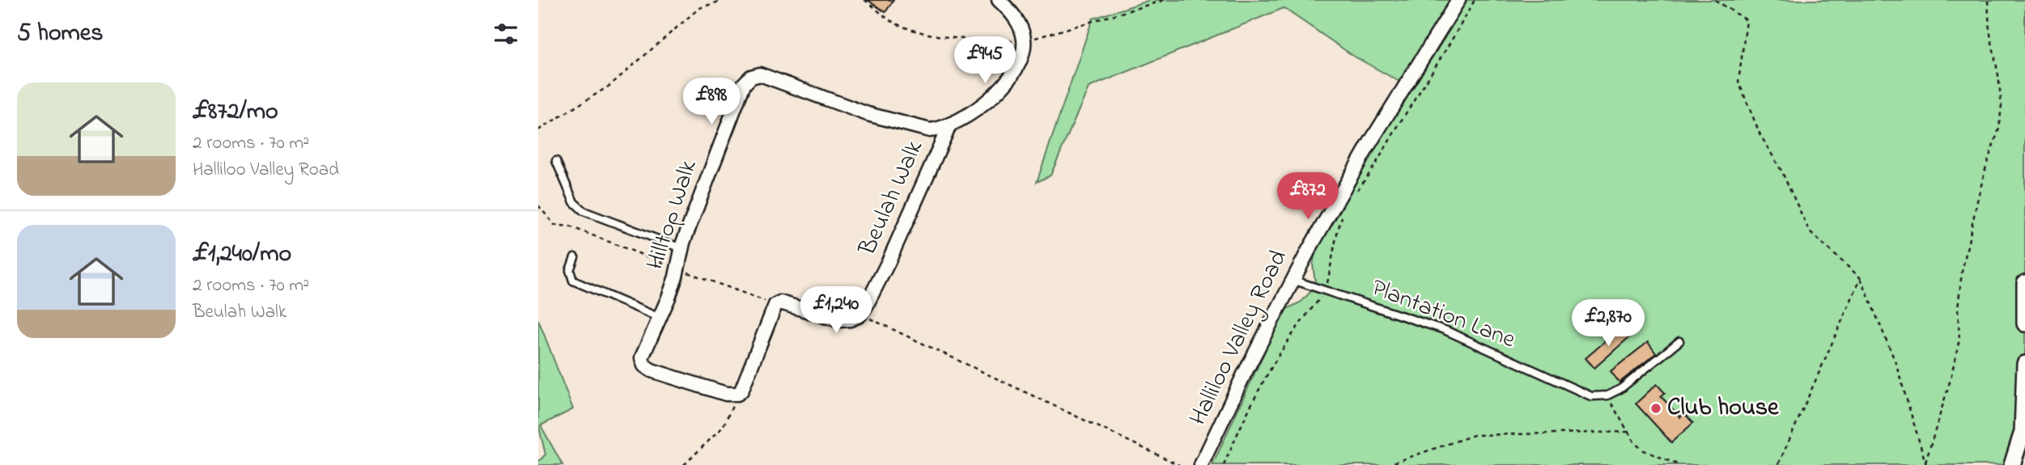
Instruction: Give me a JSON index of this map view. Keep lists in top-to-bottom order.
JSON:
{
  "streets": {
    "street": ["Beulah Walk", "Hilltop Walk", "Halliloo Valley Road"],
    "lane": ["Plantation Lane"]
  },
  "crossings": [
    ["Beulah Walk", "Hilltop Walk"],
    ["Plantation Lane", "Halliloo Valley Road"]
  ],
  "places": ["Club house"],
  "page": {
    "heading": "5 homes",
    "price": [
      "£945",
      "£898",
      "£872",
      "£1,240",
      "£2,870"
    ],
    "list": [
      {
        "name": "£872/mo",
        "note": "2 rooms · 70 m² · Halliloo Valley Road"
      },
      {
        "name": "£1,240/mo",
        "note": "2 rooms · 70 m² · Beulah Walk"
      }
    ]
  }
}
